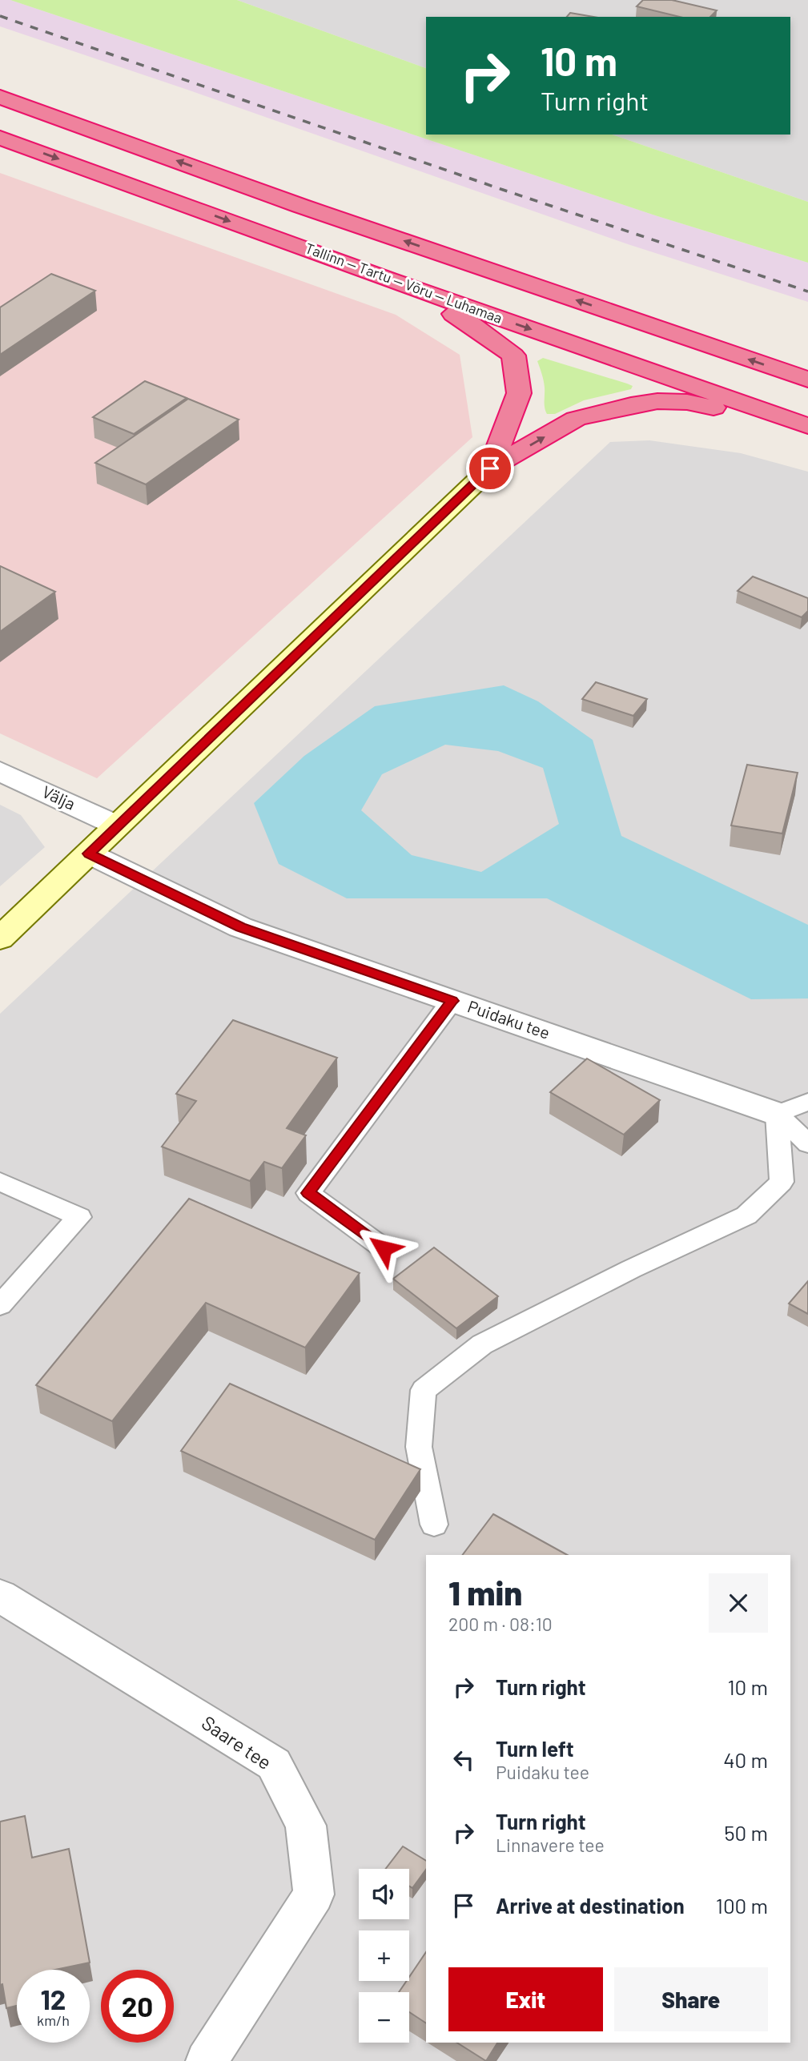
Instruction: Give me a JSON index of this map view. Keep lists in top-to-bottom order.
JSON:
{
  "streets": {
    "highway": ["Tallinn — Tartu — Võru — Luhamaa"],
    "street": ["Välja", "Puidaku tee", "Saare tee"]
  },
  "page": {
    "turn": ["10 m", "Turn right"],
    "heading": ["1 min", "200 m · 08:10"],
    "list": [
      {
        "name": "Turn right",
        "value": "10 m"
      },
      {
        "name": "Turn left",
        "note": "Puidaku tee",
        "value": "40 m"
      },
      {
        "name": "Turn right",
        "note": "Linnavere tee",
        "value": "50 m"
      },
      {
        "name": "Arrive at destination",
        "value": "100 m"
      }
    ],
    "map_buttons": ["+", "−"],
    "buttons": ["Exit", "Share"],
    "speed": "12 km/h",
    "limit": "20"
  }
}
